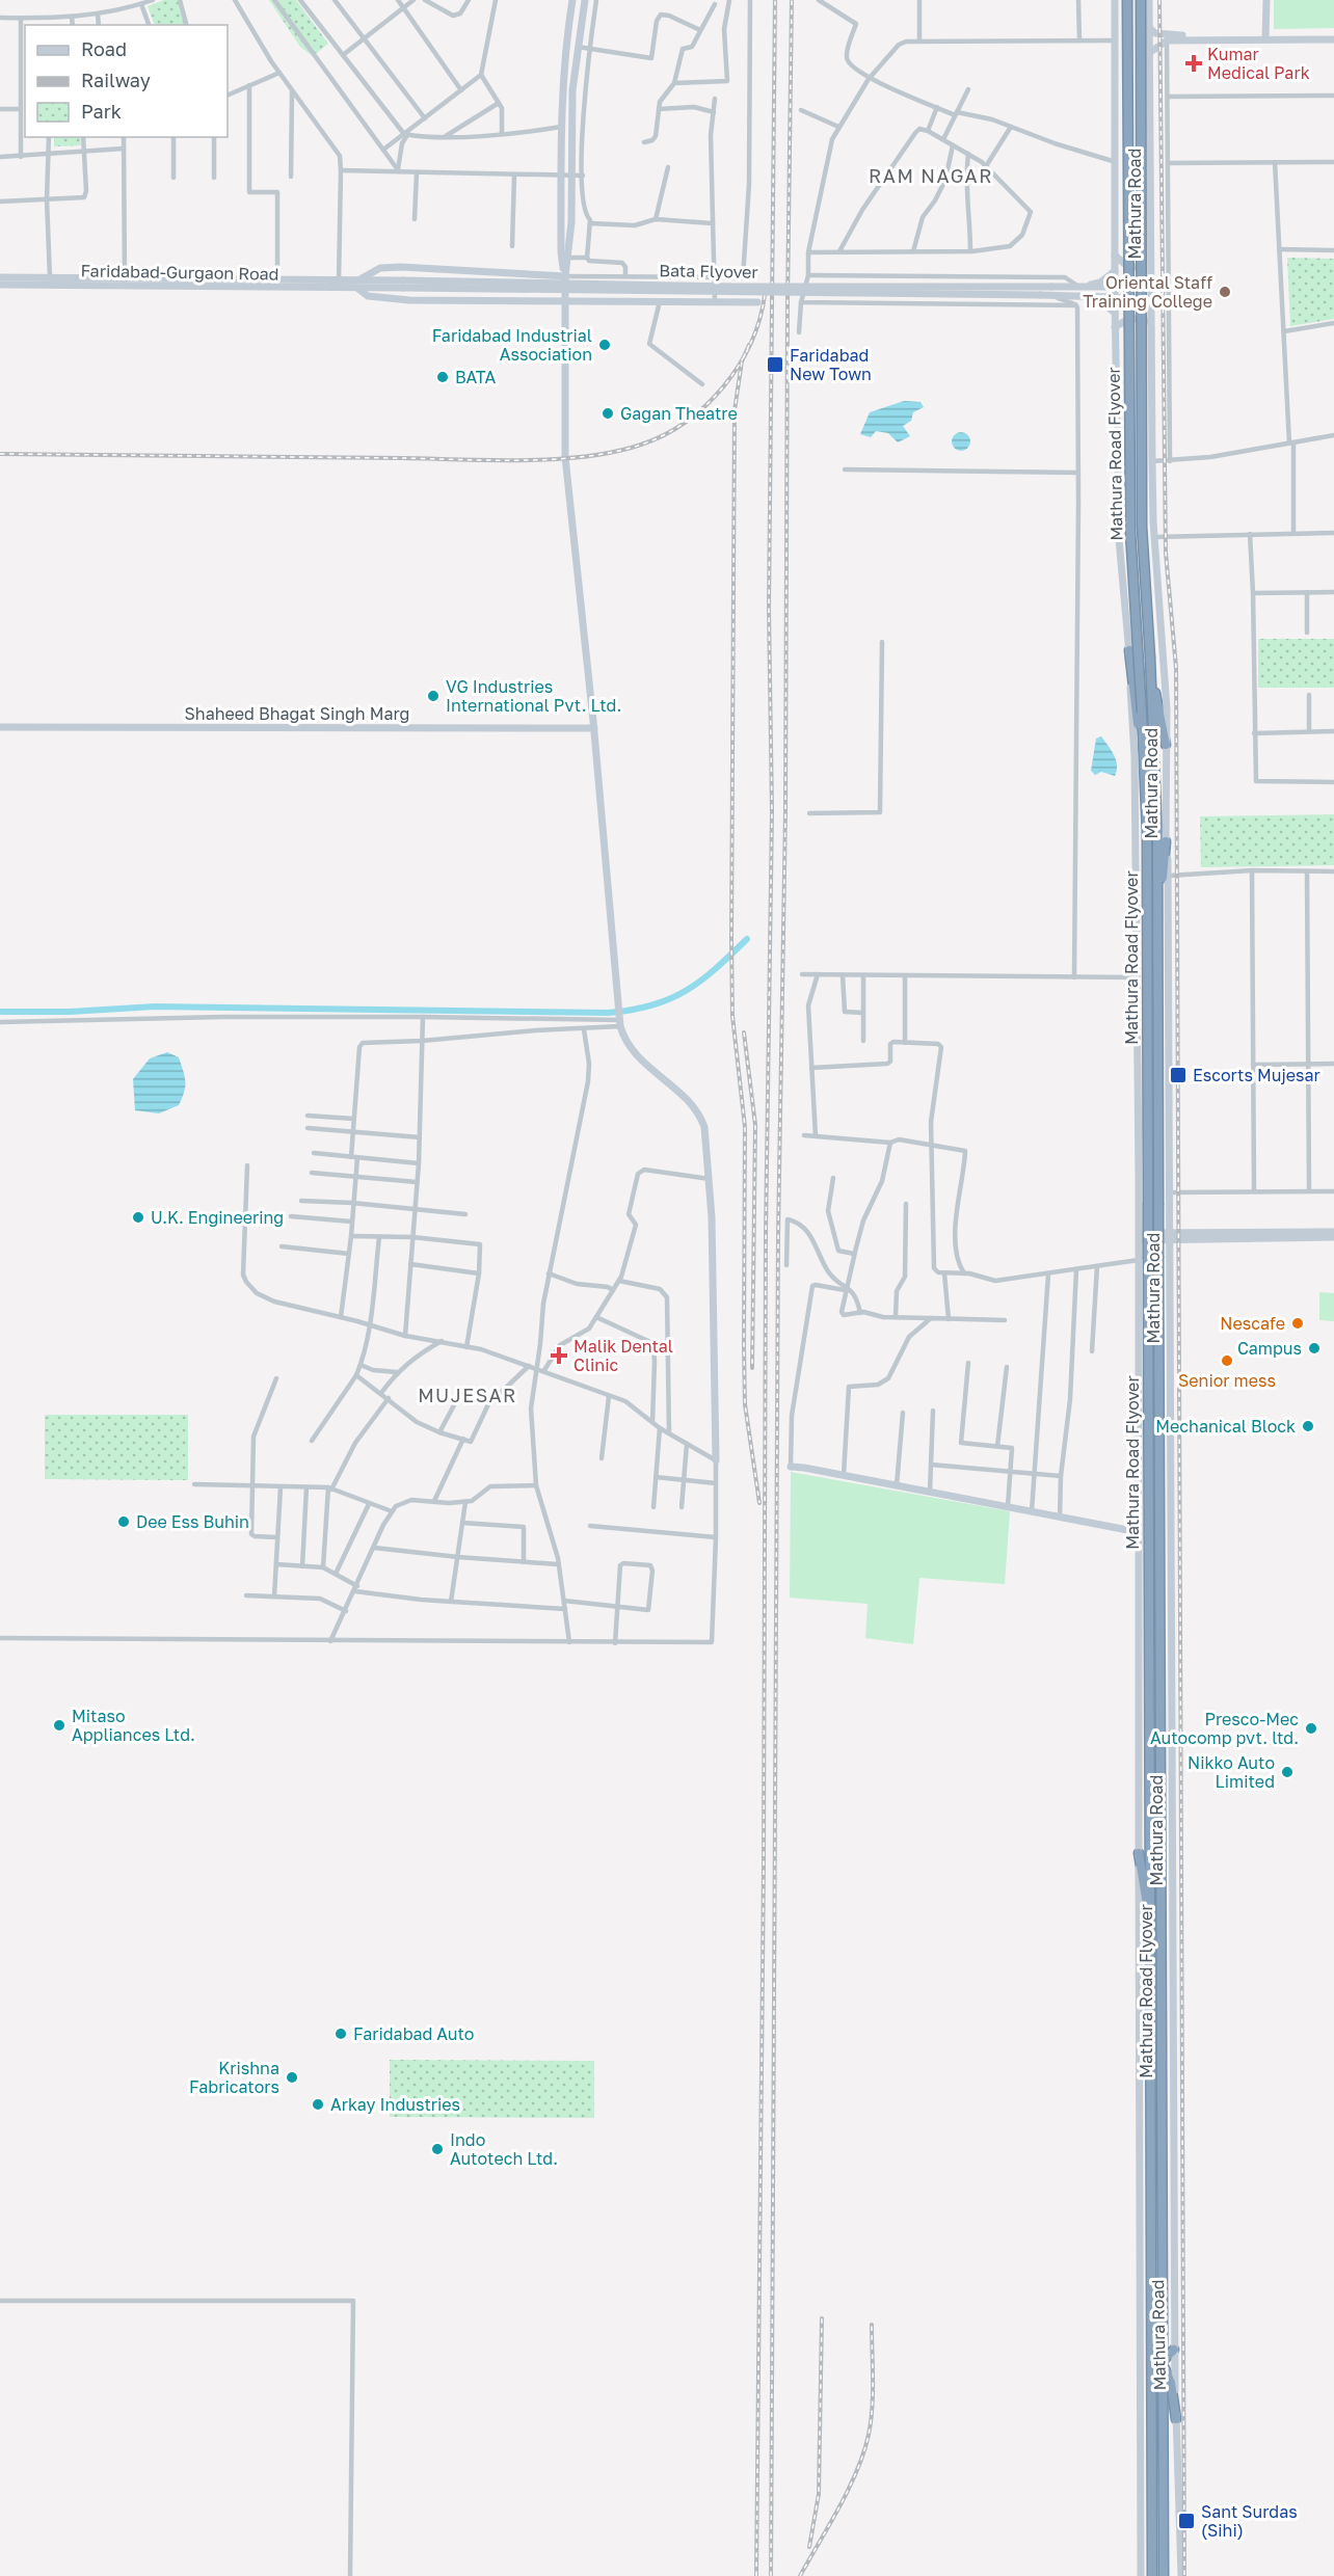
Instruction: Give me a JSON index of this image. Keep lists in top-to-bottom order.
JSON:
{
  "streets": {
    "highway": ["Mathura Road", "Mathura Road Flyover"],
    "main road": ["Bata Flyover", "Faridabad-Gurgaon Road", "Shaheed Bhagat Singh Marg"]
  },
  "crossings": [
    ["Mathura Road", "Mathura Road Flyover"],
    ["Bata Flyover", "Faridabad-Gurgaon Road"]
  ],
  "districts": ["RAM NAGAR", "MUJESAR"],
  "places": {
    "health": ["Kumar Medical Park", "Malik Dental Clinic"],
    "other": [
      "Oriental Staff Training College",
      "Faridabad Industrial Association",
      "BATA",
      "Gagan Theatre",
      "VG Industries International Pvt. Ltd.",
      "U.K. Engineering",
      "Nescafe",
      "Campus",
      "Senior mess",
      "Mechanical Block",
      "Dee Ess Buhin",
      "Mitaso Appliances Ltd.",
      "Presco-Mec Autocomp pvt. ltd.",
      "Nikko Auto Limited",
      "Faridabad Auto",
      "Krishna Fabricators",
      "Arkay Industries",
      "Indo Autotech Ltd."
    ],
    "transit": ["Faridabad New Town", "Escorts Mujesar", "Sant Surdas (Sihi)"]
  },
  "legend": ["Road", "Railway", "Park"]
}
